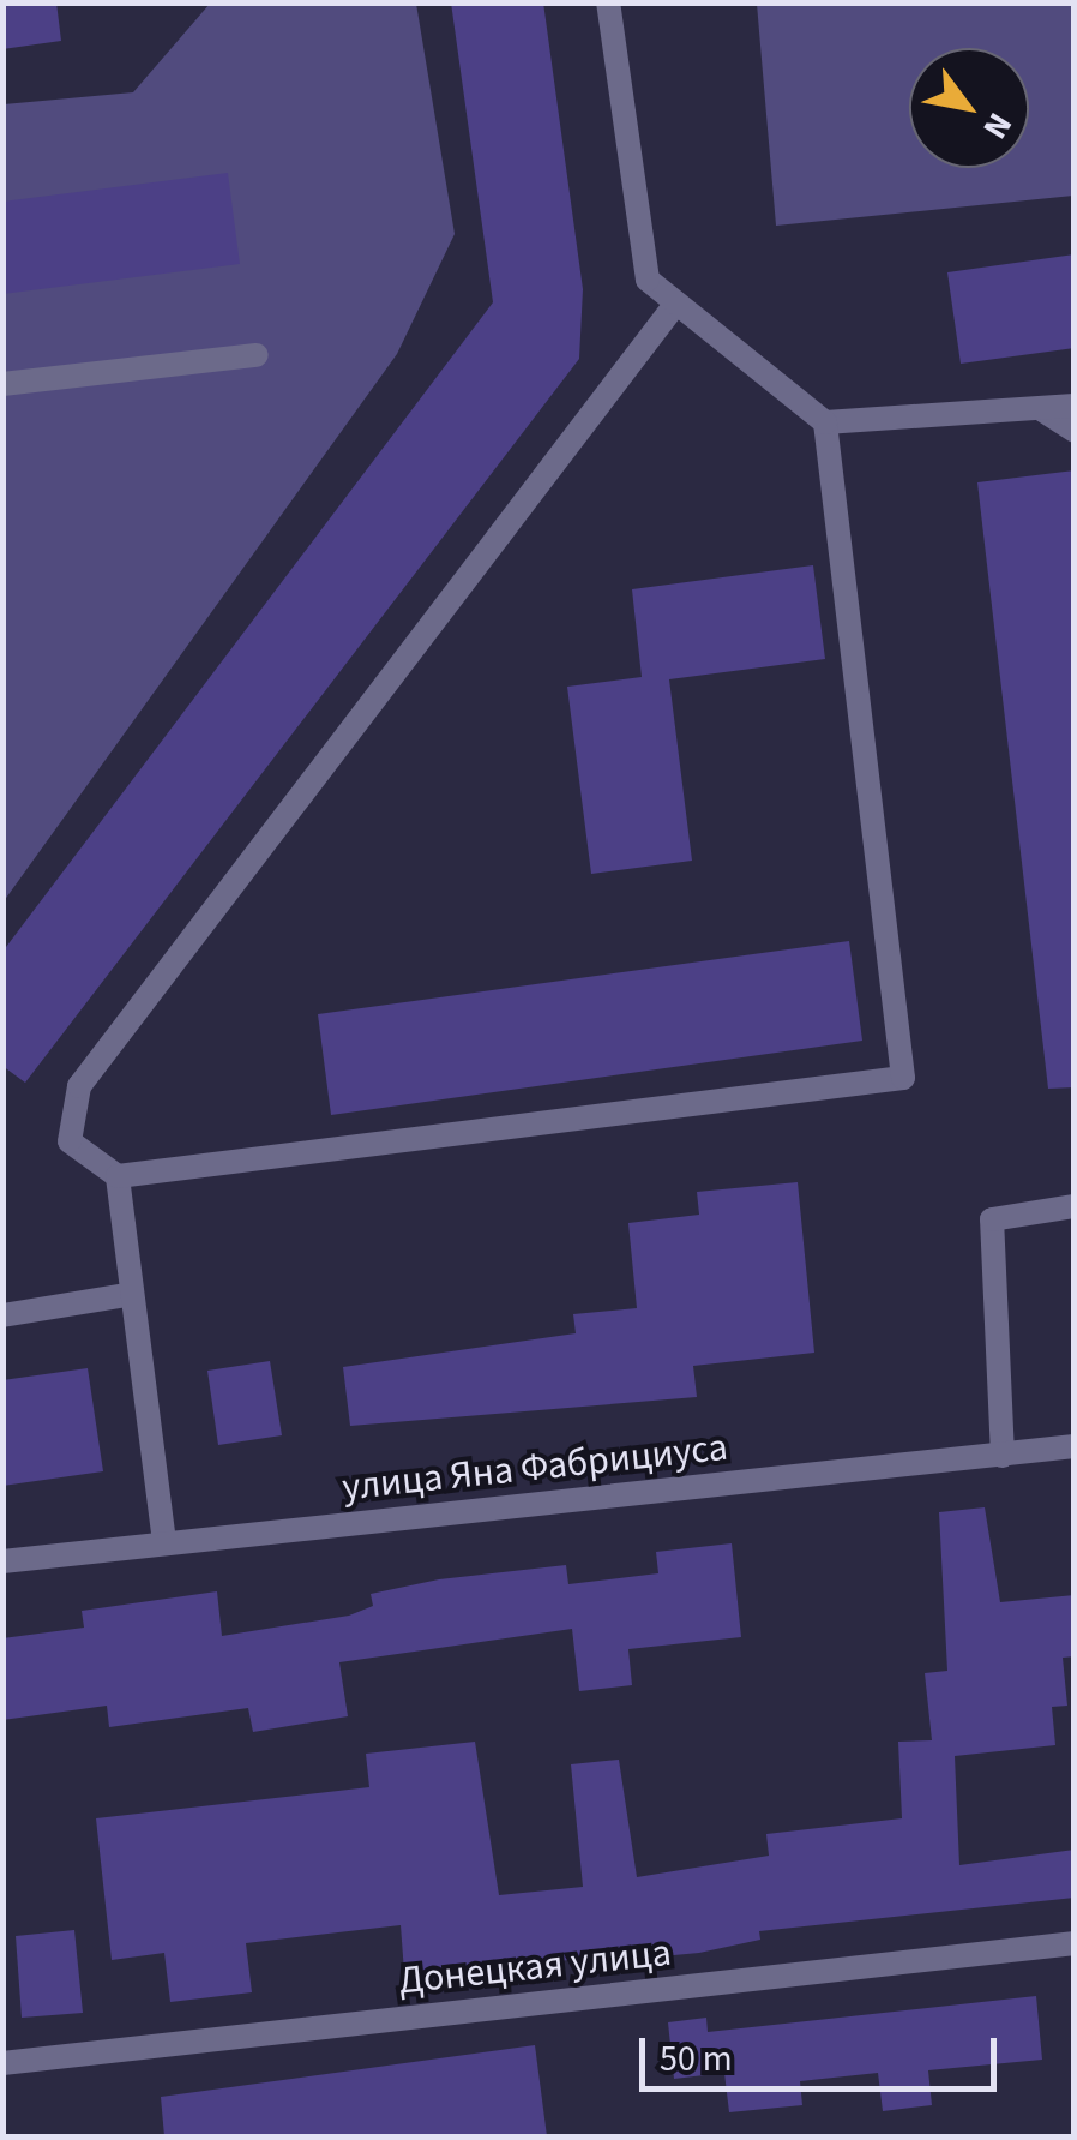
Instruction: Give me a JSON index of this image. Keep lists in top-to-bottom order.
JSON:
{
  "streets": {
    "street": ["улица Яна Фабрициуса", "Донецкая улица"]
  },
  "scale_bar": "50 m",
  "north": "bottom right"
}
